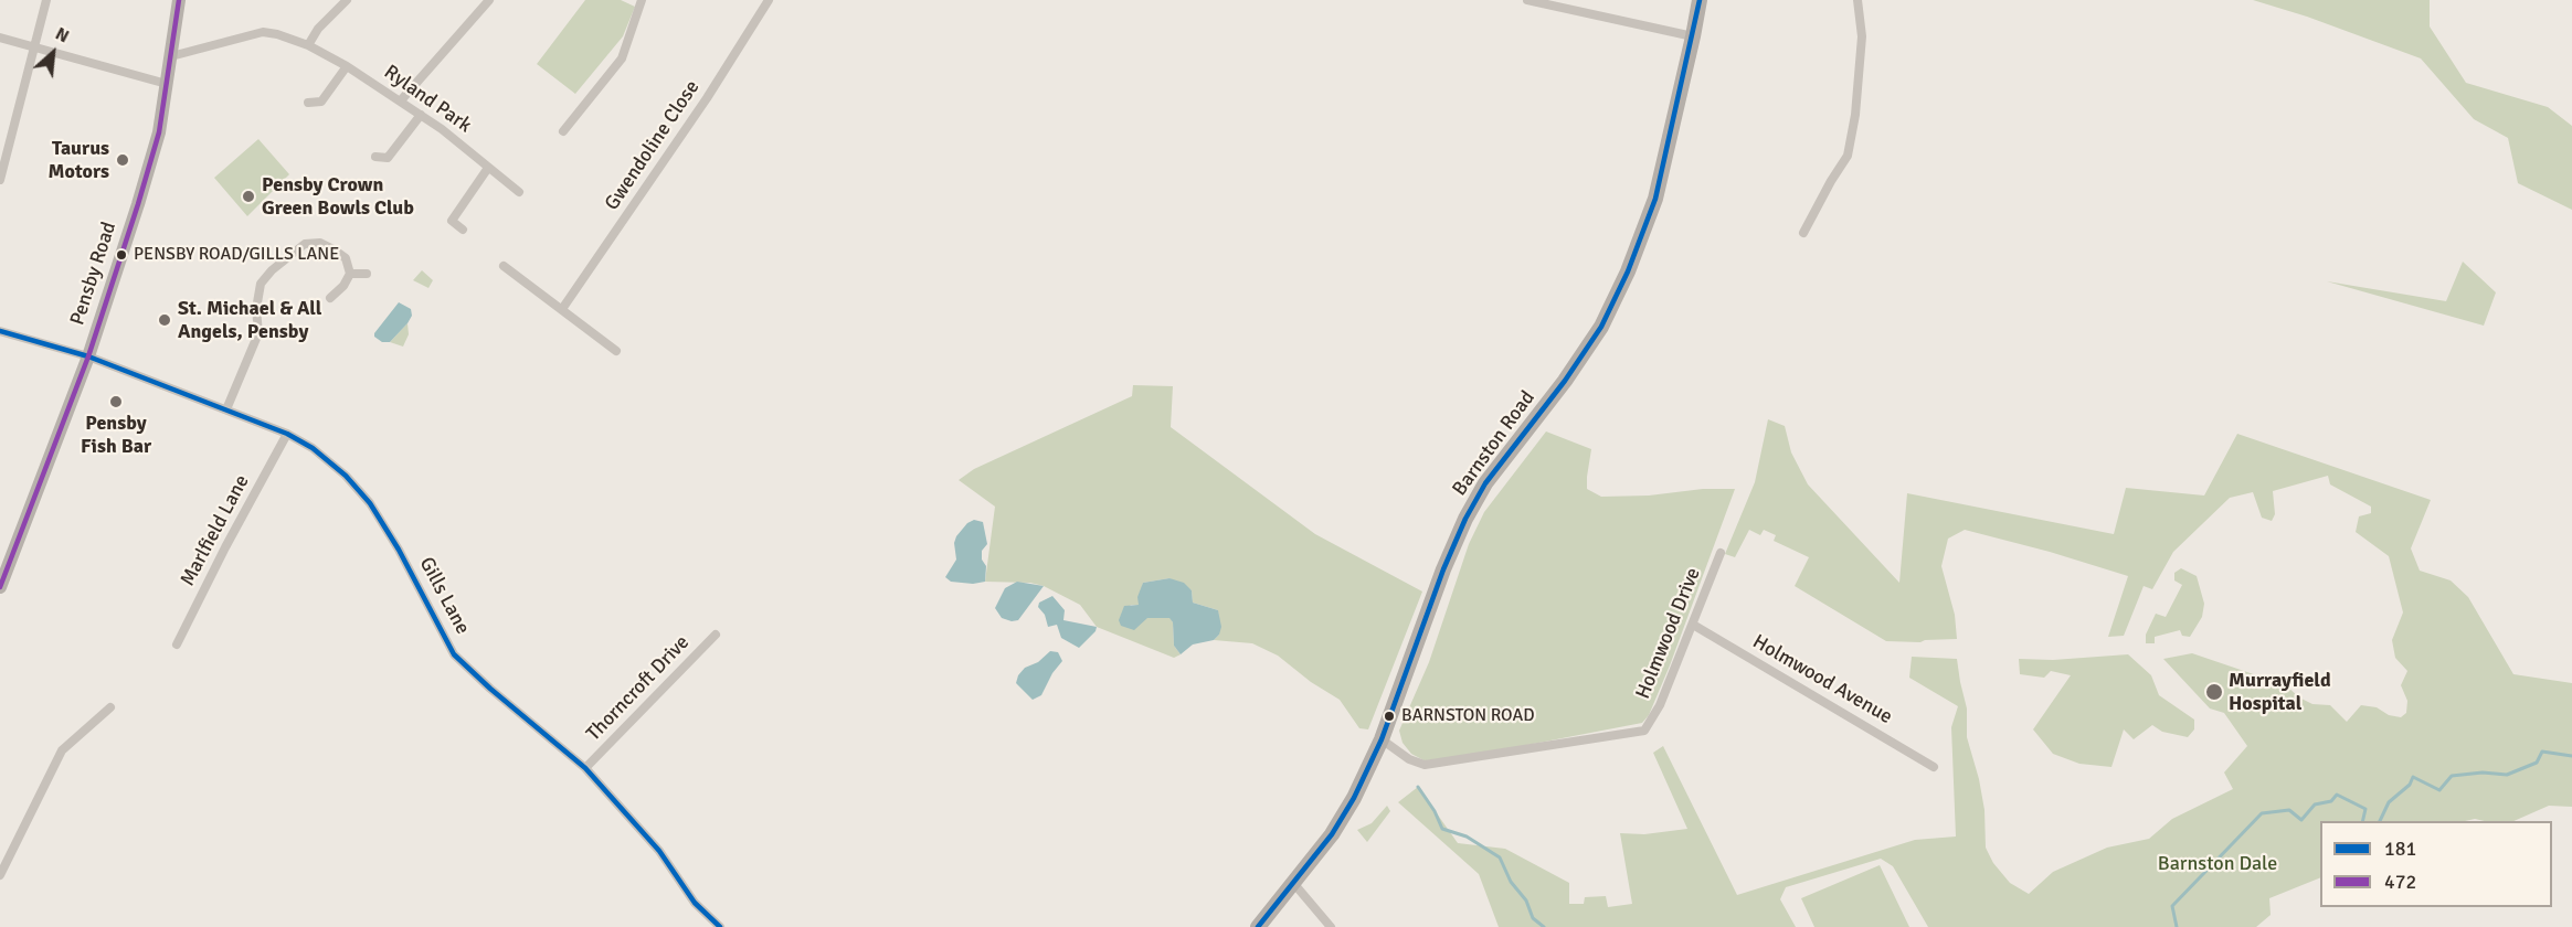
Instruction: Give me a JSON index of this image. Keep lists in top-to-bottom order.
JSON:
{
  "streets": {
    "main road": ["Pensby Road", "Barnston Road"],
    "street": [
      "Ryland Park",
      "Gwendoline Close",
      "Marlfield Lane",
      "Gills Lane",
      "Holmwood Drive",
      "Holmwood Avenue",
      "Thorncroft Drive"
    ]
  },
  "crossings": [
    ["Ryland Park", "Pensby Road"],
    ["Pensby Road", "Gills Lane"],
    ["Barnston Road", "Holmwood Drive"],
    ["Marlfield Lane", "Gills Lane"],
    ["Gills Lane", "Thorncroft Drive"],
    ["Holmwood Drive", "Holmwood Avenue"]
  ],
  "parks": ["Barnston Dale"],
  "places": [
    "Taurus Motors",
    "Pensby Crown Green Bowls Club",
    "PENSBY ROAD/GILLS LANE",
    "St. Michael & All Angels, Pensby",
    "Pensby Fish Bar",
    "Murrayfield Hospital",
    "BARNSTON ROAD"
  ],
  "lines": ["transit line 181", "transit line 472"],
  "legend": ["181", "472"],
  "north": "top right"
}
